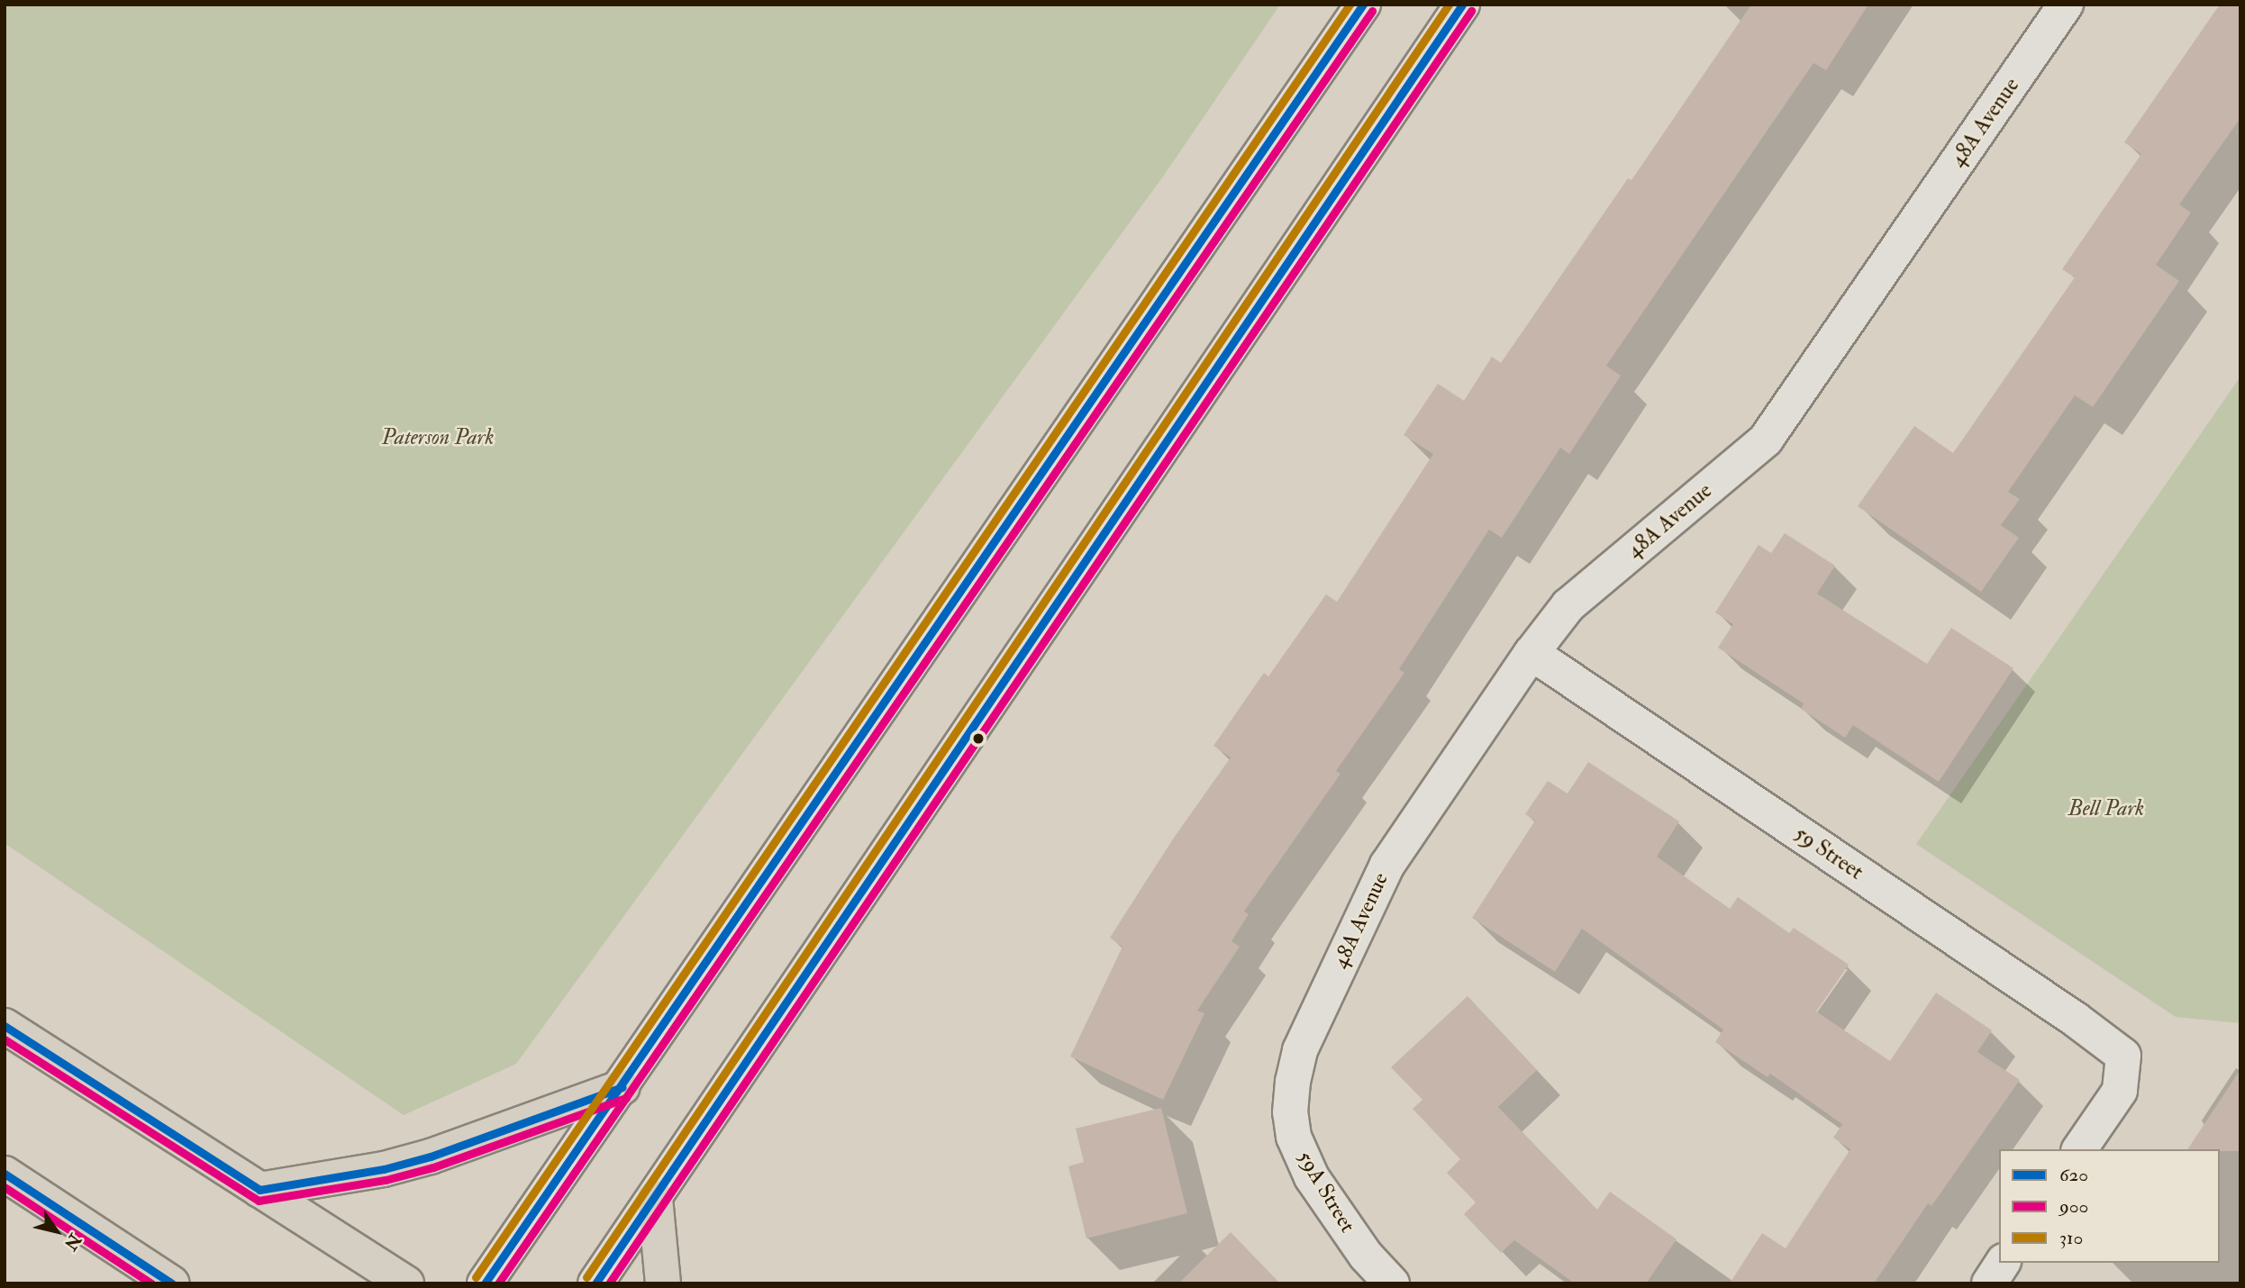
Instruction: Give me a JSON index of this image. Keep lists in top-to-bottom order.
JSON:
{
  "streets": {
    "main road": ["48A Avenue", "59 Street", "59A Street"]
  },
  "crossings": [
    ["48A Avenue", "59 Street"],
    ["48A Avenue", "59A Street"]
  ],
  "parks": ["Paterson Park", "Bell Park"],
  "lines": ["transit line 620", "transit line 310", "transit line 900"],
  "legend": ["620", "900", "310"],
  "north": "bottom right"
}
